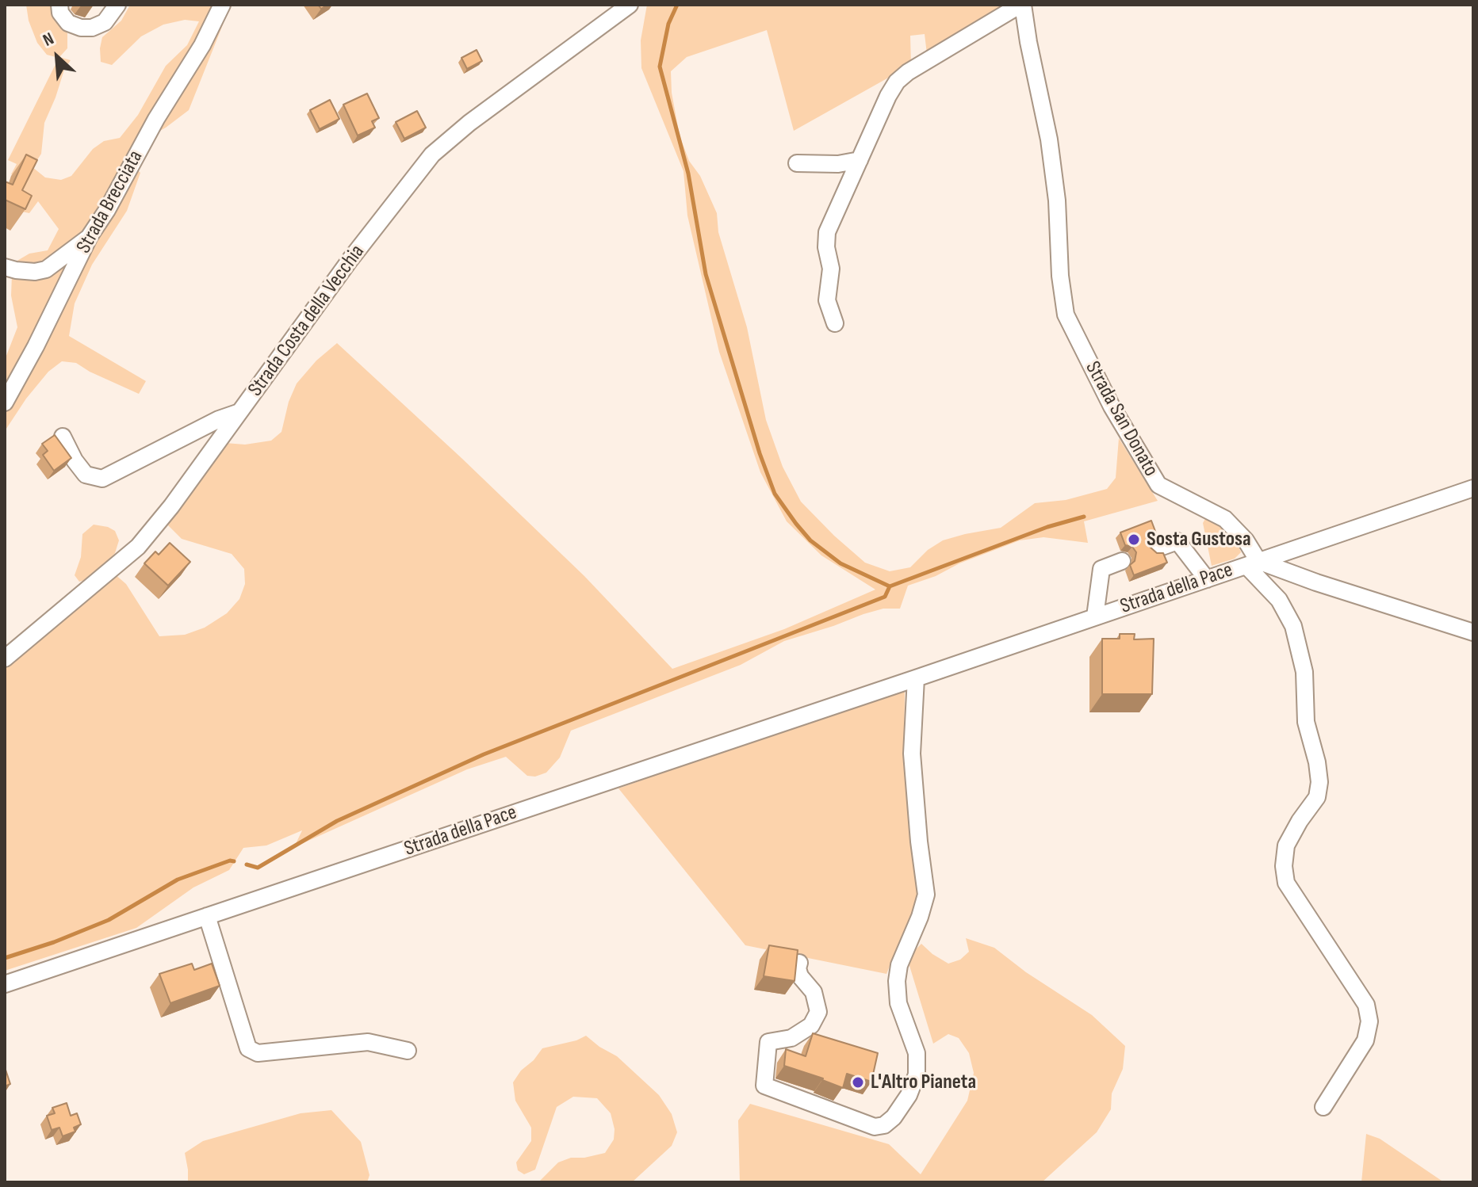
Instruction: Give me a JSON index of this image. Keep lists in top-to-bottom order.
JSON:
{
  "streets": {
    "street": [
      "Strada Brecciata",
      "Strada Costa della Vecchia",
      "Strada San Donato",
      "Strada della Pace"
    ]
  },
  "crossings": [
    ["Strada San Donato", "Strada della Pace"]
  ],
  "places": ["Sosta Gustosa", "L'Altro Pianeta"],
  "north": "top left"
}
